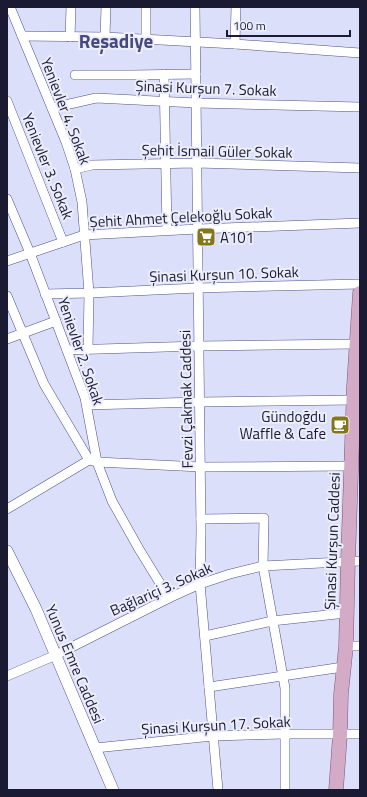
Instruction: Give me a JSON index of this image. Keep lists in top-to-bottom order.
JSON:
{
  "streets": {
    "main road": ["Şinasi Kurşun Caddesi"],
    "street": [
      "Şinasi Kurşun 7. Sokak",
      "Yenievler 4. Sokak",
      "Şehit İsmail Güler Sokak",
      "Yenievler 3. Sokak",
      "Şehit Ahmet Çelekoğlu Sokak",
      "Şinasi Kurşun 10. Sokak",
      "Yenievler 2. Sokak",
      "Fevzi Çakmak Caddesi",
      "Bağlariçi 3. Sokak",
      "Yunus Emre Caddesi",
      "Şinasi Kurşun 17. Sokak"
    ]
  },
  "crossings": [
    ["Şinasi Kurşun 7. Sokak", "Yenievler 4. Sokak"],
    ["Şinasi Kurşun 7. Sokak", "Fevzi Çakmak Caddesi"],
    ["Yenievler 4. Sokak", "Şehit İsmail Güler Sokak"],
    ["Yenievler 4. Sokak", "Şehit Ahmet Çelekoğlu Sokak"],
    ["Yenievler 4. Sokak", "Şinasi Kurşun 10. Sokak"],
    ["Şehit İsmail Güler Sokak", "Fevzi Çakmak Caddesi"],
    ["Yenievler 3. Sokak", "Şehit Ahmet Çelekoğlu Sokak"],
    ["Şehit Ahmet Çelekoğlu Sokak", "Yenievler 2. Sokak"],
    ["Şehit Ahmet Çelekoğlu Sokak", "Fevzi Çakmak Caddesi"],
    ["Şinasi Kurşun 10. Sokak", "Yenievler 2. Sokak"],
    ["Şinasi Kurşun 10. Sokak", "Fevzi Çakmak Caddesi"],
    ["Yenievler 2. Sokak", "Bağlariçi 3. Sokak"],
    ["Fevzi Çakmak Caddesi", "Bağlariçi 3. Sokak"],
    ["Fevzi Çakmak Caddesi", "Şinasi Kurşun 17. Sokak"],
    ["Şinasi Kurşun Caddesi", "Bağlariçi 3. Sokak"],
    ["Şinasi Kurşun Caddesi", "Şinasi Kurşun 17. Sokak"],
    ["Bağlariçi 3. Sokak", "Yunus Emre Caddesi"],
    ["Yunus Emre Caddesi", "Şinasi Kurşun 17. Sokak"]
  ],
  "districts": ["Reşadiye"],
  "places": {
    "supermarket": ["A101"],
    "cafe": ["Gündoğdu Waffle & Cafe"]
  },
  "scale_bar": "100 m"
}
